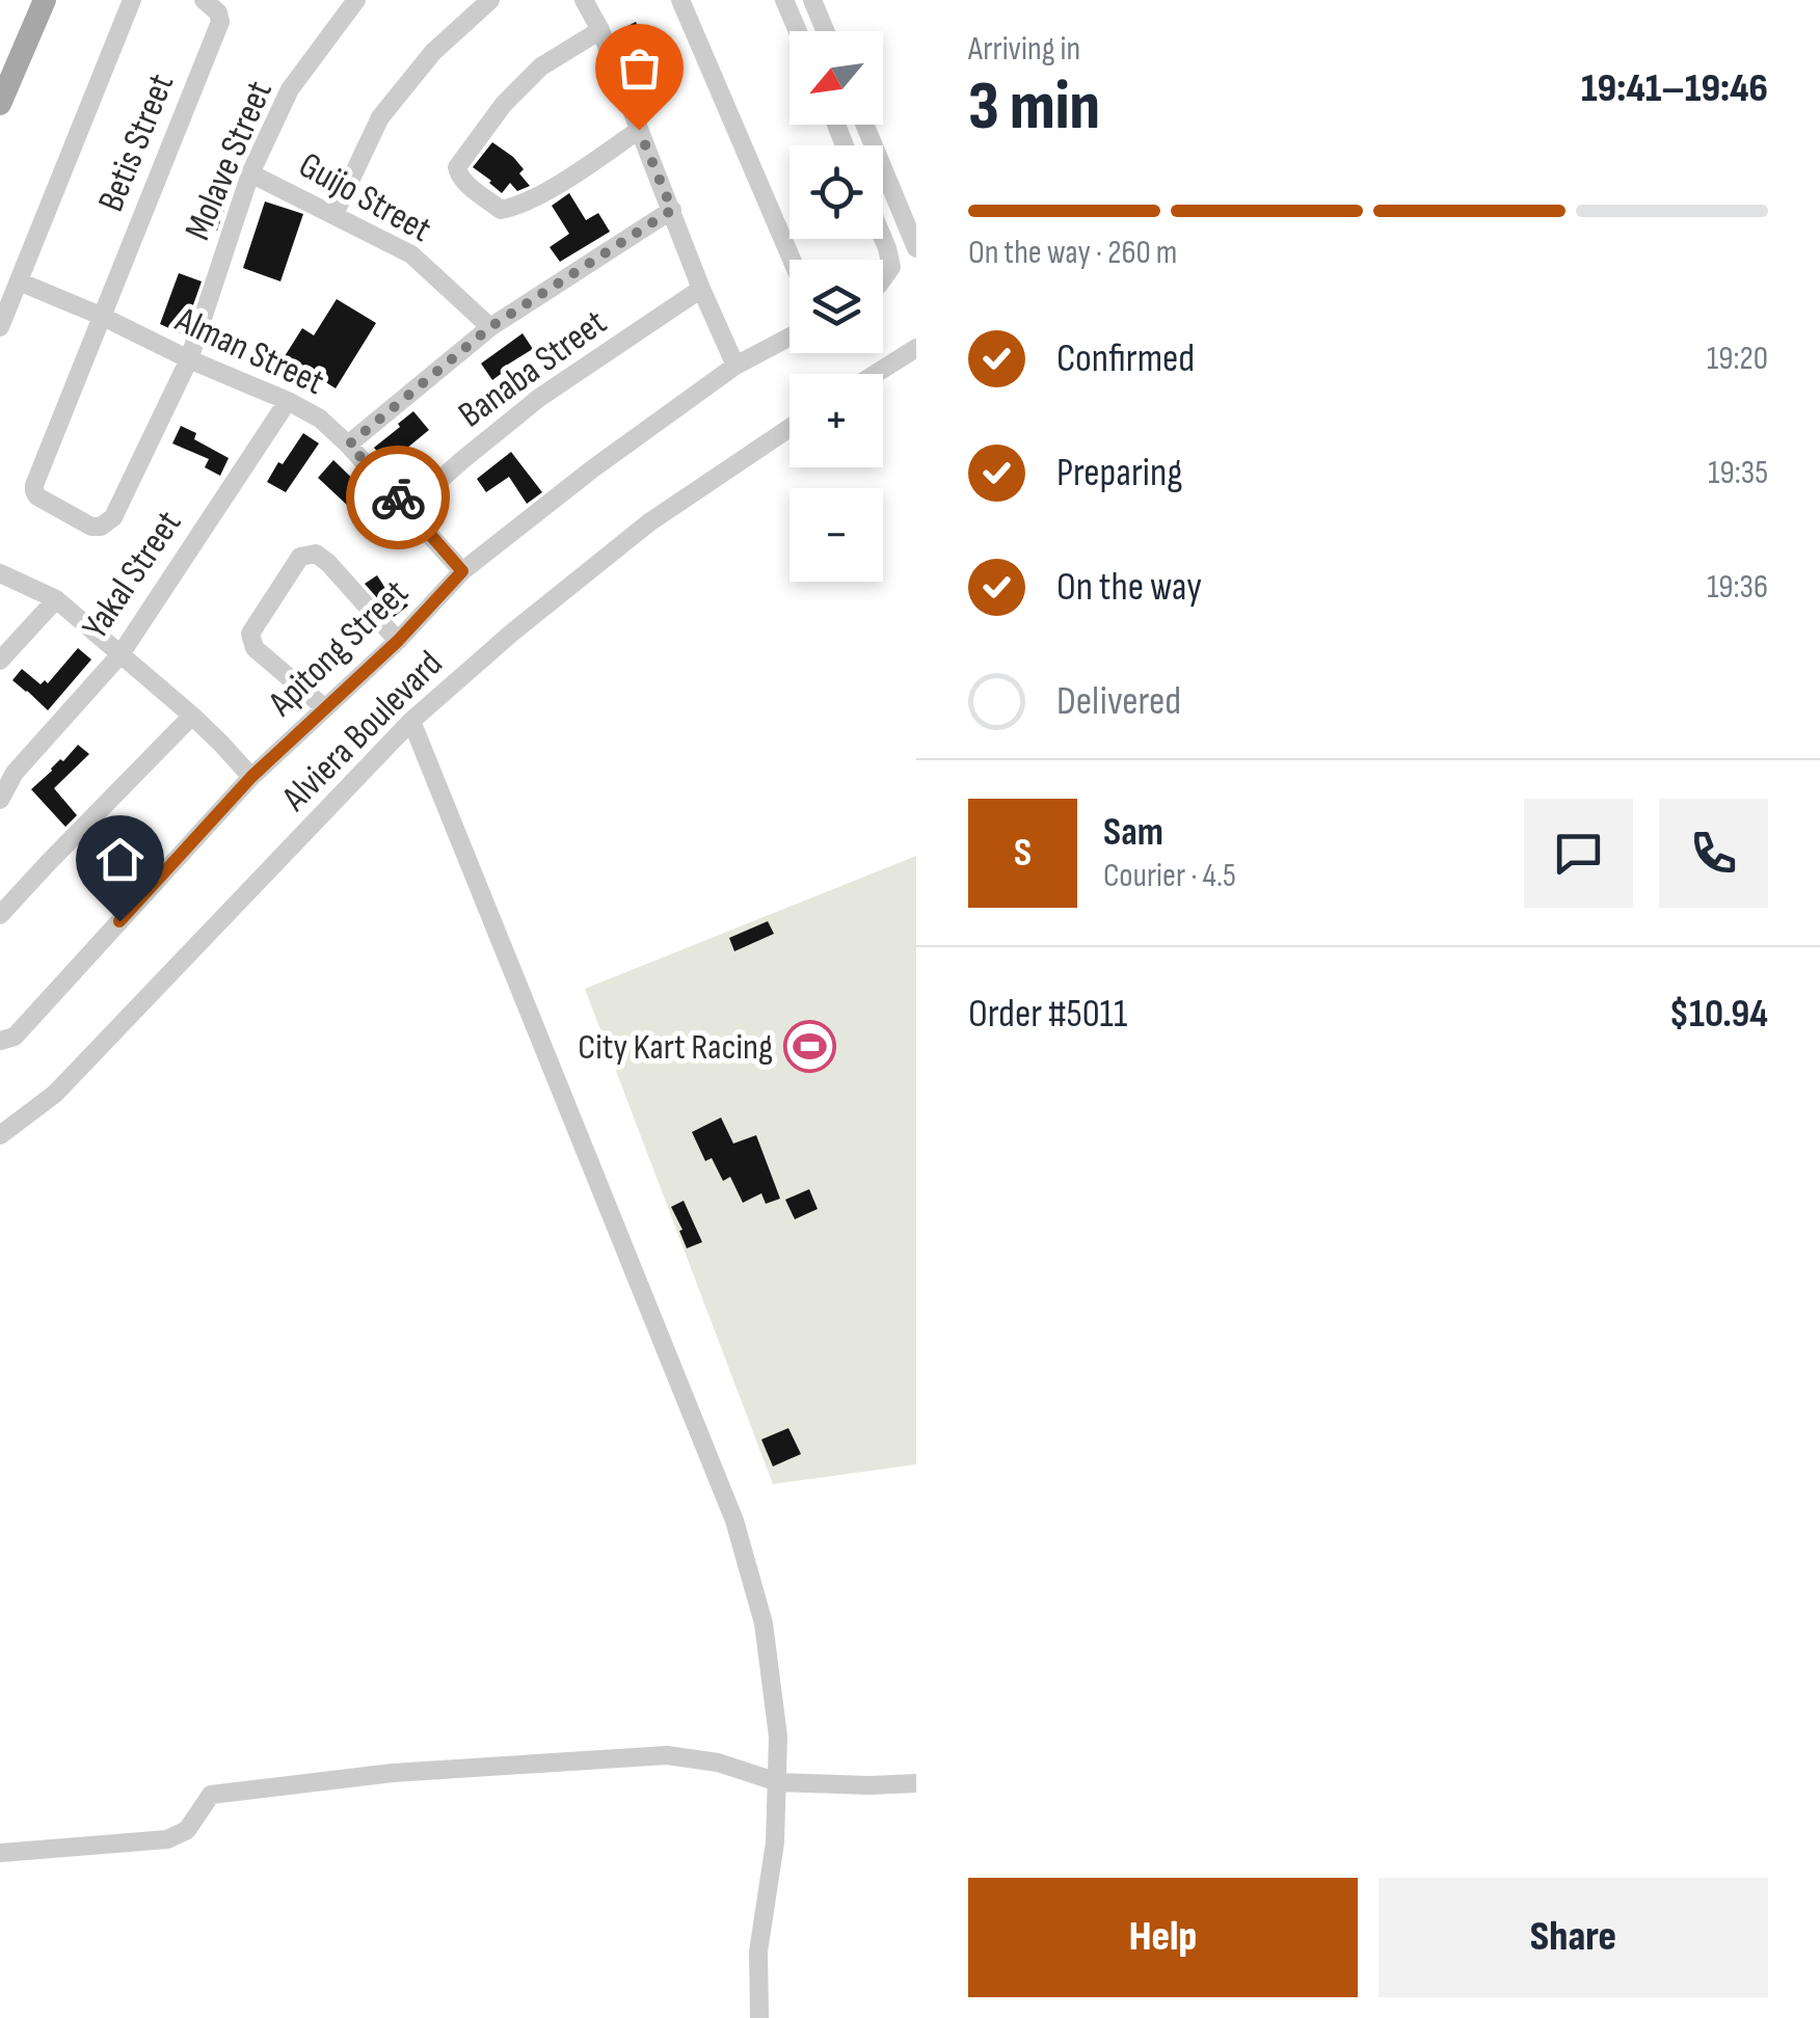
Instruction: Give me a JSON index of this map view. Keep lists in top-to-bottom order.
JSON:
{
  "streets": {
    "street": [
      "Betis Street",
      "Molave Street",
      "Guijo Street",
      "Alman Street",
      "Banaba Street",
      "Yakal Street",
      "Apitong Street",
      "Alviera Boulevard"
    ]
  },
  "crossings": [
    ["Betis Street", "Molave Street"],
    ["Betis Street", "Alman Street"],
    ["Molave Street", "Guijo Street"],
    ["Molave Street", "Alman Street"],
    ["Alman Street", "Banaba Street"],
    ["Alman Street", "Yakal Street"],
    ["Alman Street", "Apitong Street"]
  ],
  "places": {
    "sports": ["City Kart Racing"]
  },
  "north": "bottom left",
  "page": {
    "heading": ["3 min", "Arriving in", "19:41–19:46"],
    "panel": [
      "Sam",
      "Courier · 4.5",
      "Order #5011",
      "$10.94"
    ],
    "map_buttons": ["+", "−"],
    "bar": "On the way · 260 m",
    "list": [
      ["Confirmed", "19:20"],
      ["Preparing", "19:35"],
      ["On the way", "19:36"],
      "Delivered"
    ],
    "round": "S",
    "buttons": ["Help", "Share"]
  }
}
